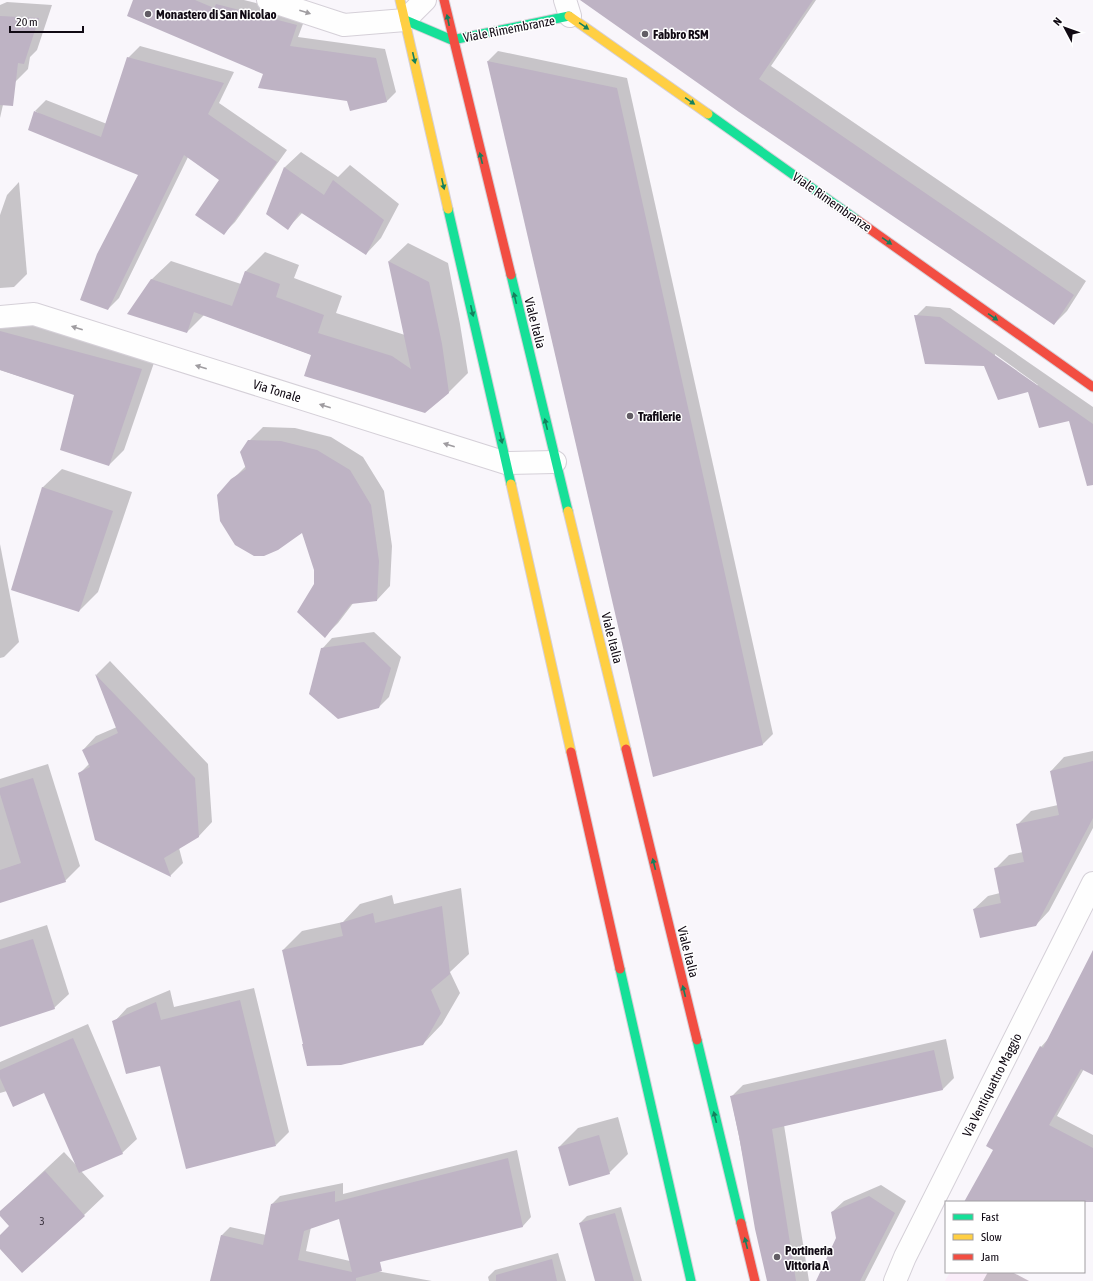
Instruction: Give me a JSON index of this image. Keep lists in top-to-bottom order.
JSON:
{
  "streets": {
    "main road": ["Viale Rimembranze", "Viale Italia"],
    "street": ["Via Tonale", "Via Ventiquattro Maggio"]
  },
  "crossings": [
    ["Viale Rimembranze", "Viale Italia"],
    ["Viale Italia", "Via Tonale"]
  ],
  "one_way": ["Viale Rimembranze", "Via Tonale"],
  "places": [
    "Monastero di San Nicolao",
    "Fabbro RSM",
    "Trafilerie",
    "Portineria Vittoria A"
  ],
  "house_numbers": ["3"],
  "legend": ["Fast", "Slow", "Jam"],
  "scale_bar": "20 m",
  "north": "top left"
}
